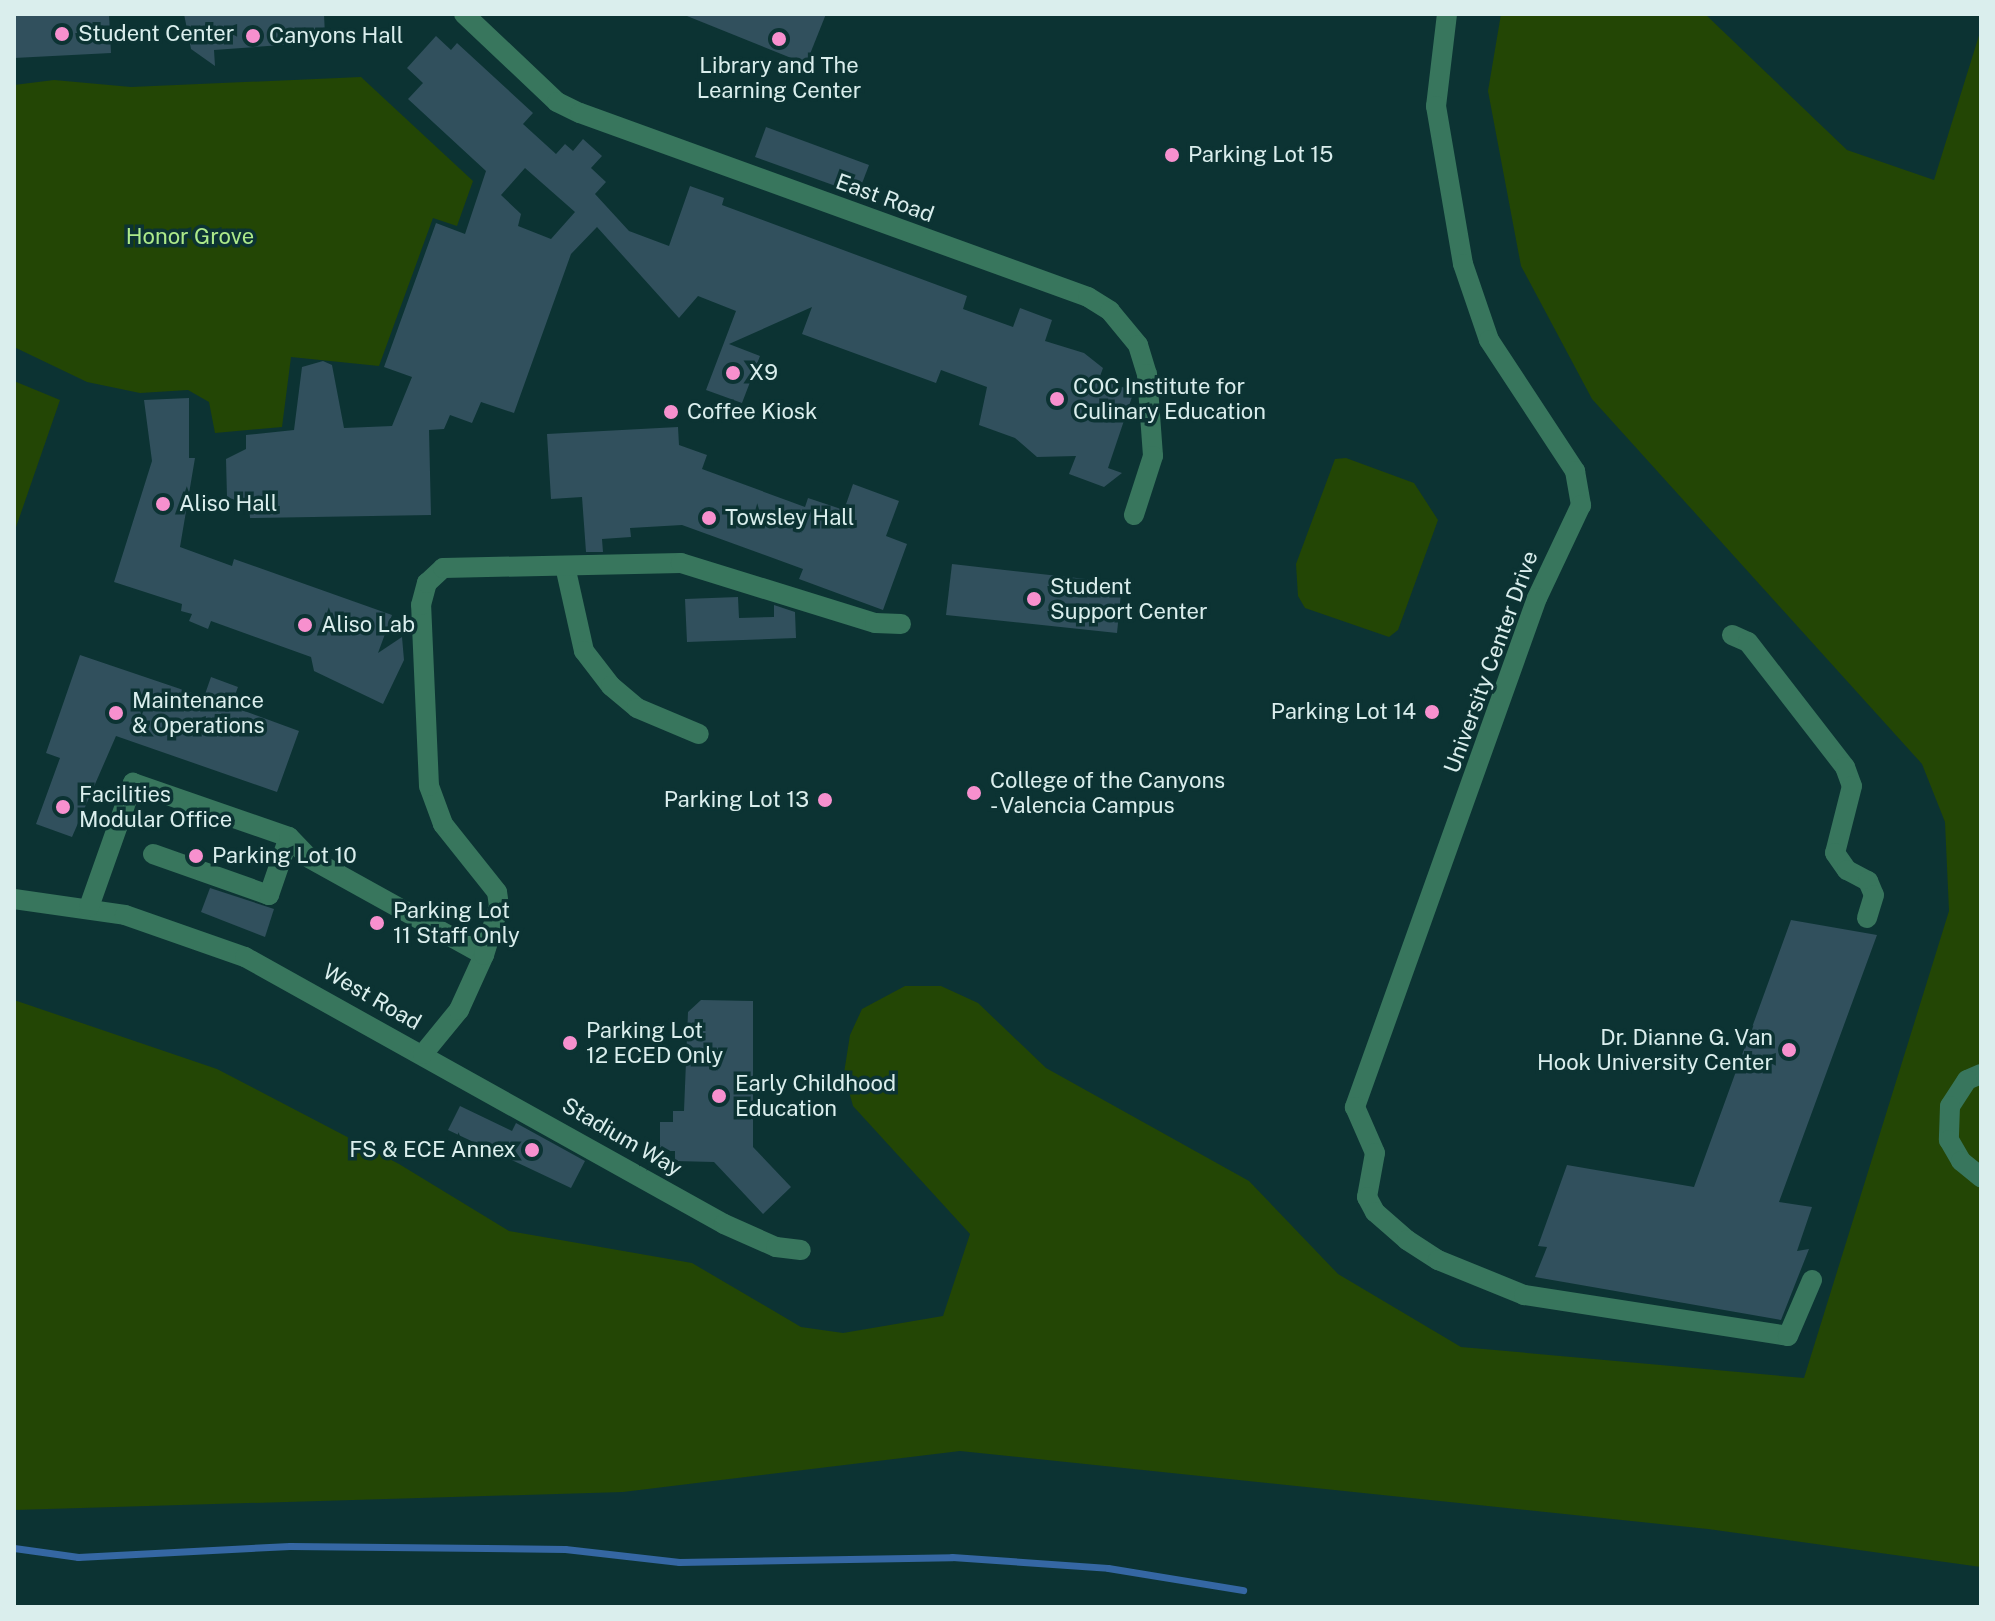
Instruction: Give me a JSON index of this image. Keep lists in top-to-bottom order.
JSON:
{
  "streets": {
    "street": [
      "East Road",
      "University Center Drive",
      "West Road",
      "Stadium Way"
    ]
  },
  "crossings": [
    ["West Road", "Stadium Way"]
  ],
  "parks": ["Honor Grove"],
  "places": [
    "Student Center",
    "Canyons Hall",
    "Library and The Learning Center",
    "Parking Lot 15",
    "X9",
    "COC Institute for Culinary Education",
    "Coffee Kiosk",
    "Aliso Hall",
    "Towsley Hall",
    "Student Support Center",
    "Aliso Lab",
    "Parking Lot 14",
    "Maintenance & Operations",
    "College of the Canyons - Valencia Campus",
    "Parking Lot 13",
    "Facilities Modular Office",
    "Parking Lot 10",
    "Parking Lot 11 Staff Only",
    "Parking Lot 12 ECED Only",
    "Dr. Dianne G. Van Hook University Center",
    "Early Childhood Education",
    "FS & ECE Annex"
  ]
}
